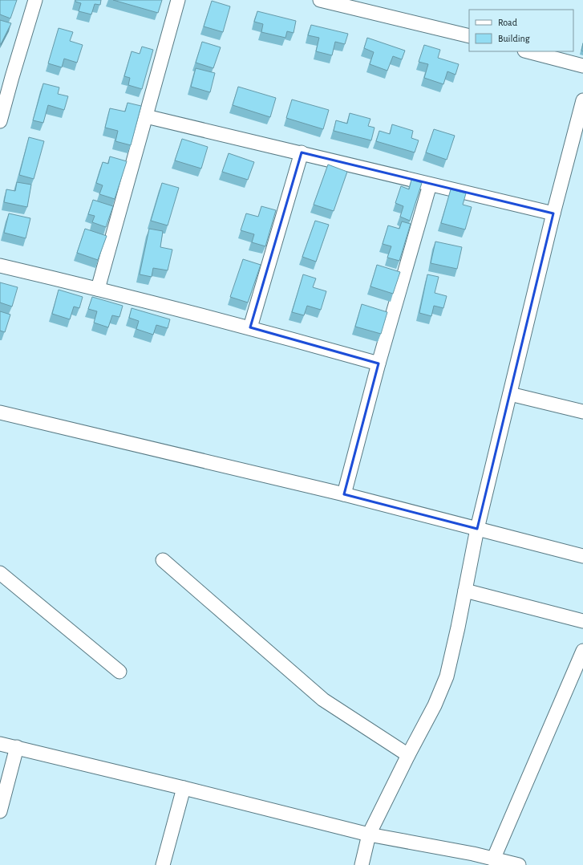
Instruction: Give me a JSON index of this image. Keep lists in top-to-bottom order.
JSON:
{
  "legend": ["Road", "Building"]
}
